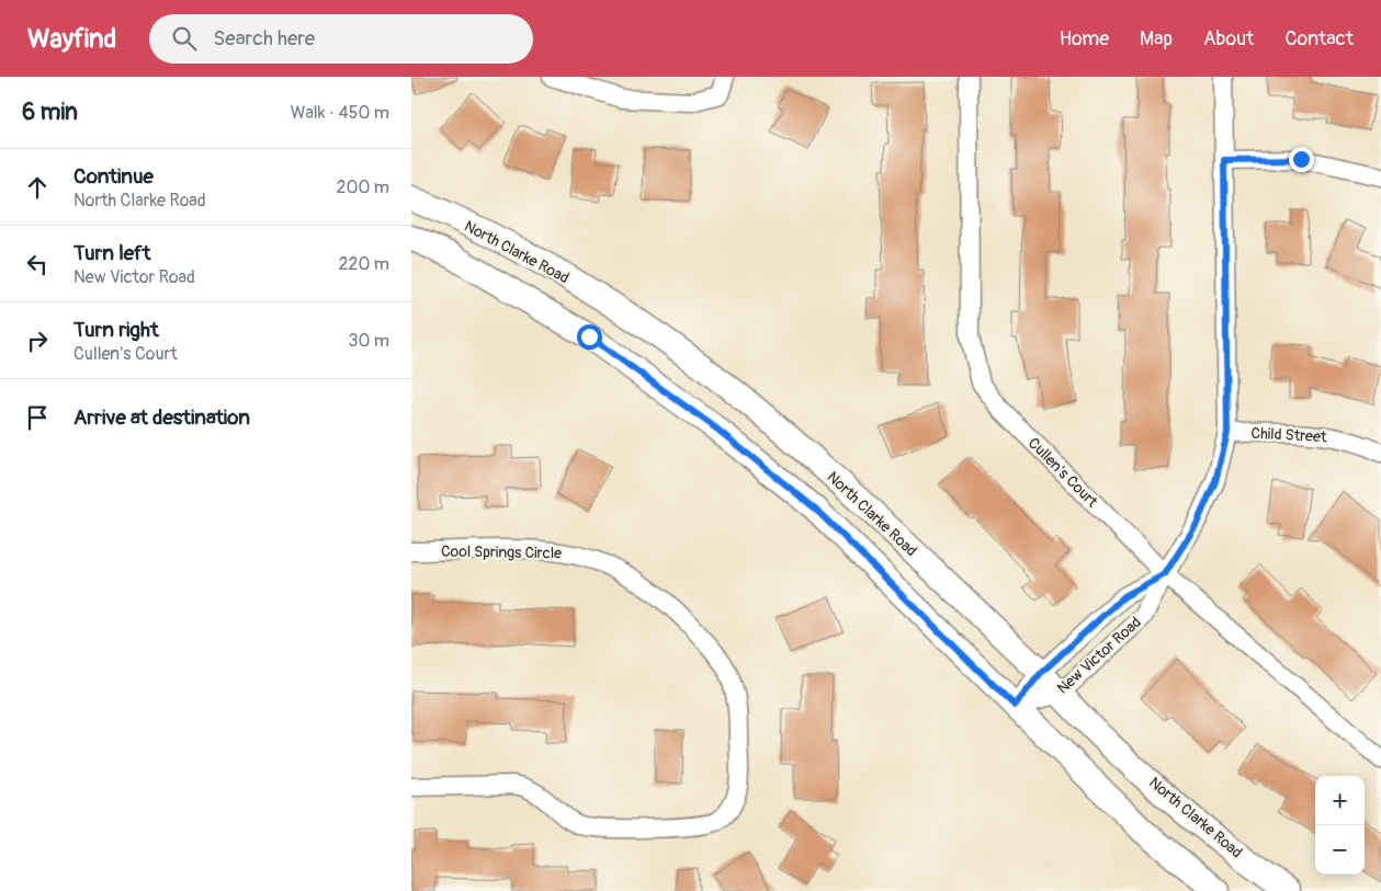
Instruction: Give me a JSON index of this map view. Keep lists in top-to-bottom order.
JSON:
{
  "streets": {
    "street": [
      "North Clarke Road",
      "Child Street",
      "Cullen's Court",
      "Cool Springs Circle",
      "New Victor Road"
    ]
  },
  "crossings": [
    ["North Clarke Road", "New Victor Road"],
    ["Child Street", "New Victor Road"],
    ["Cullen's Court", "New Victor Road"]
  ],
  "page": {
    "header": "Wayfind",
    "search": "Search here",
    "nav": [
      "Home",
      "Map",
      "About",
      "Contact"
    ],
    "heading": ["6 min", "Walk · 450 m"],
    "list": [
      ["Continue", "North Clarke Road", "200 m"],
      ["Turn left", "New Victor Road", "220 m"],
      ["Turn right", "Cullen's Court", "30 m"],
      "Arrive at destination"
    ],
    "map_buttons": ["+", "−"]
  }
}
